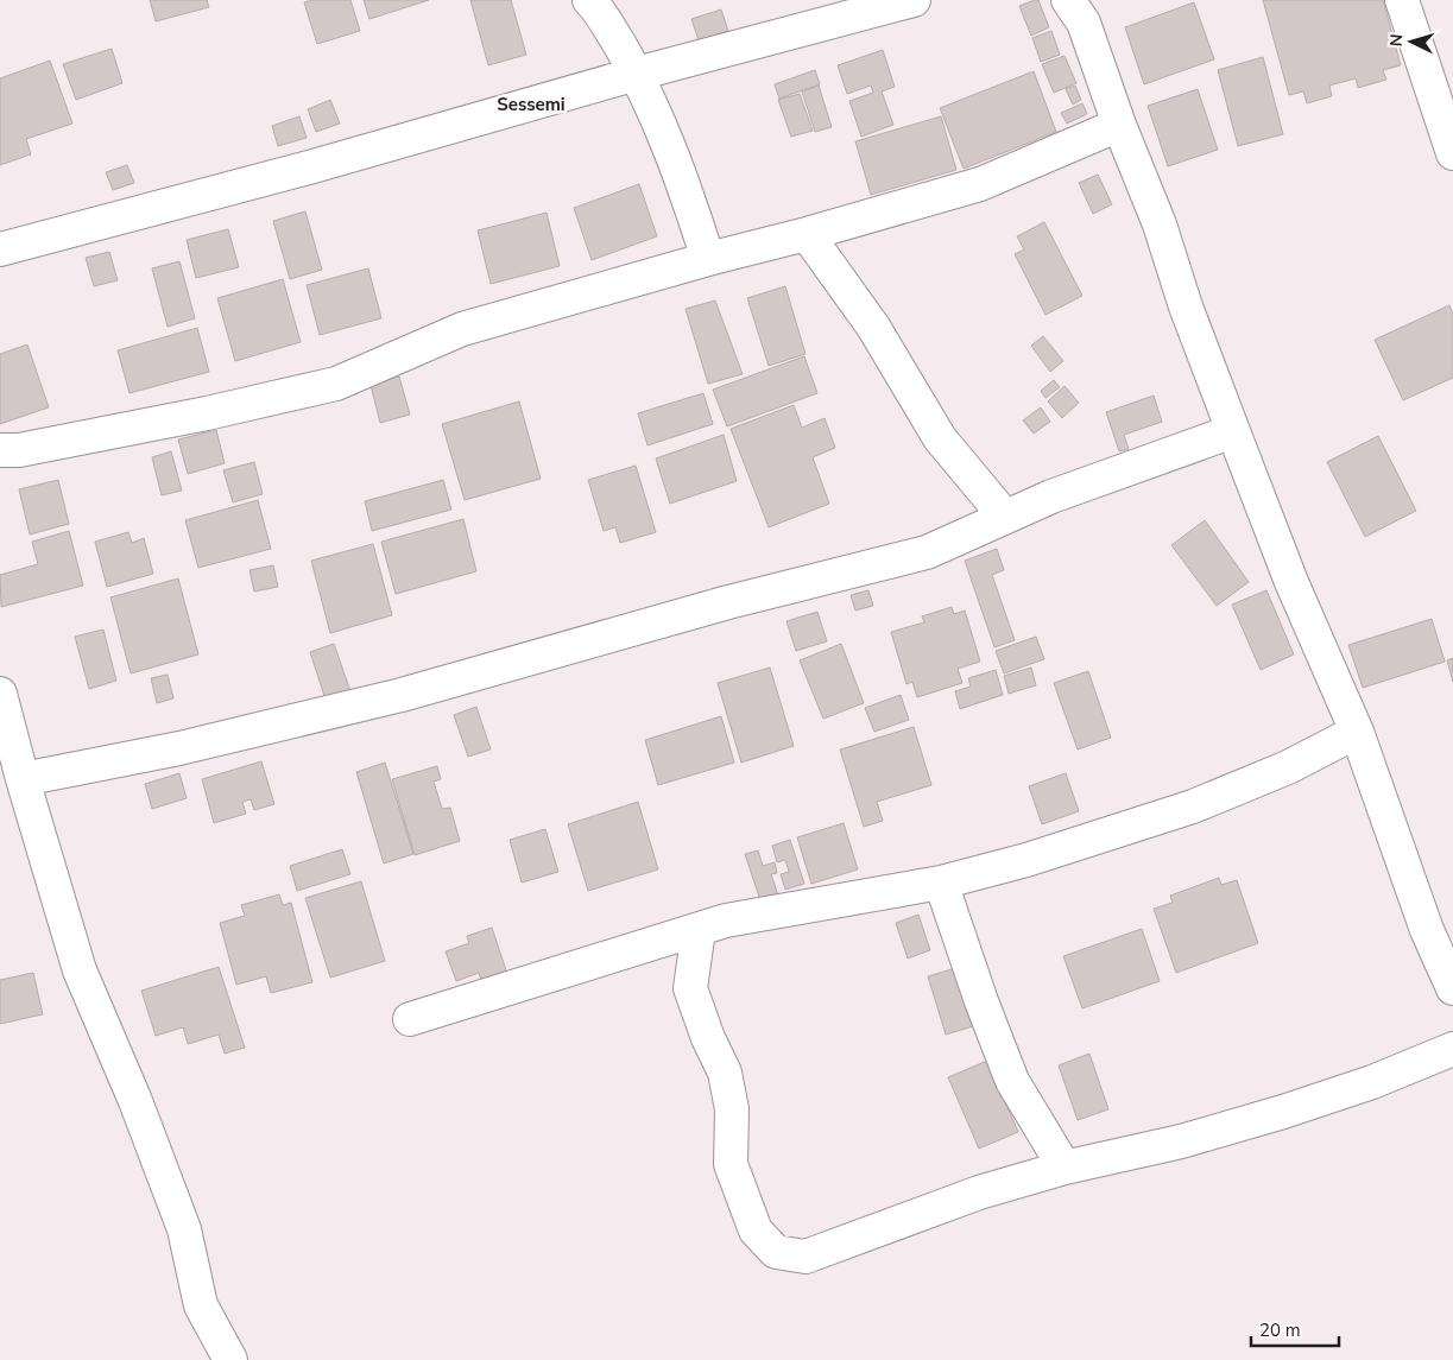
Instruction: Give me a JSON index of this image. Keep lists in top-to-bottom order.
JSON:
{
  "districts": ["Sessemi"],
  "scale_bar": "20 m",
  "north": "left"
}
